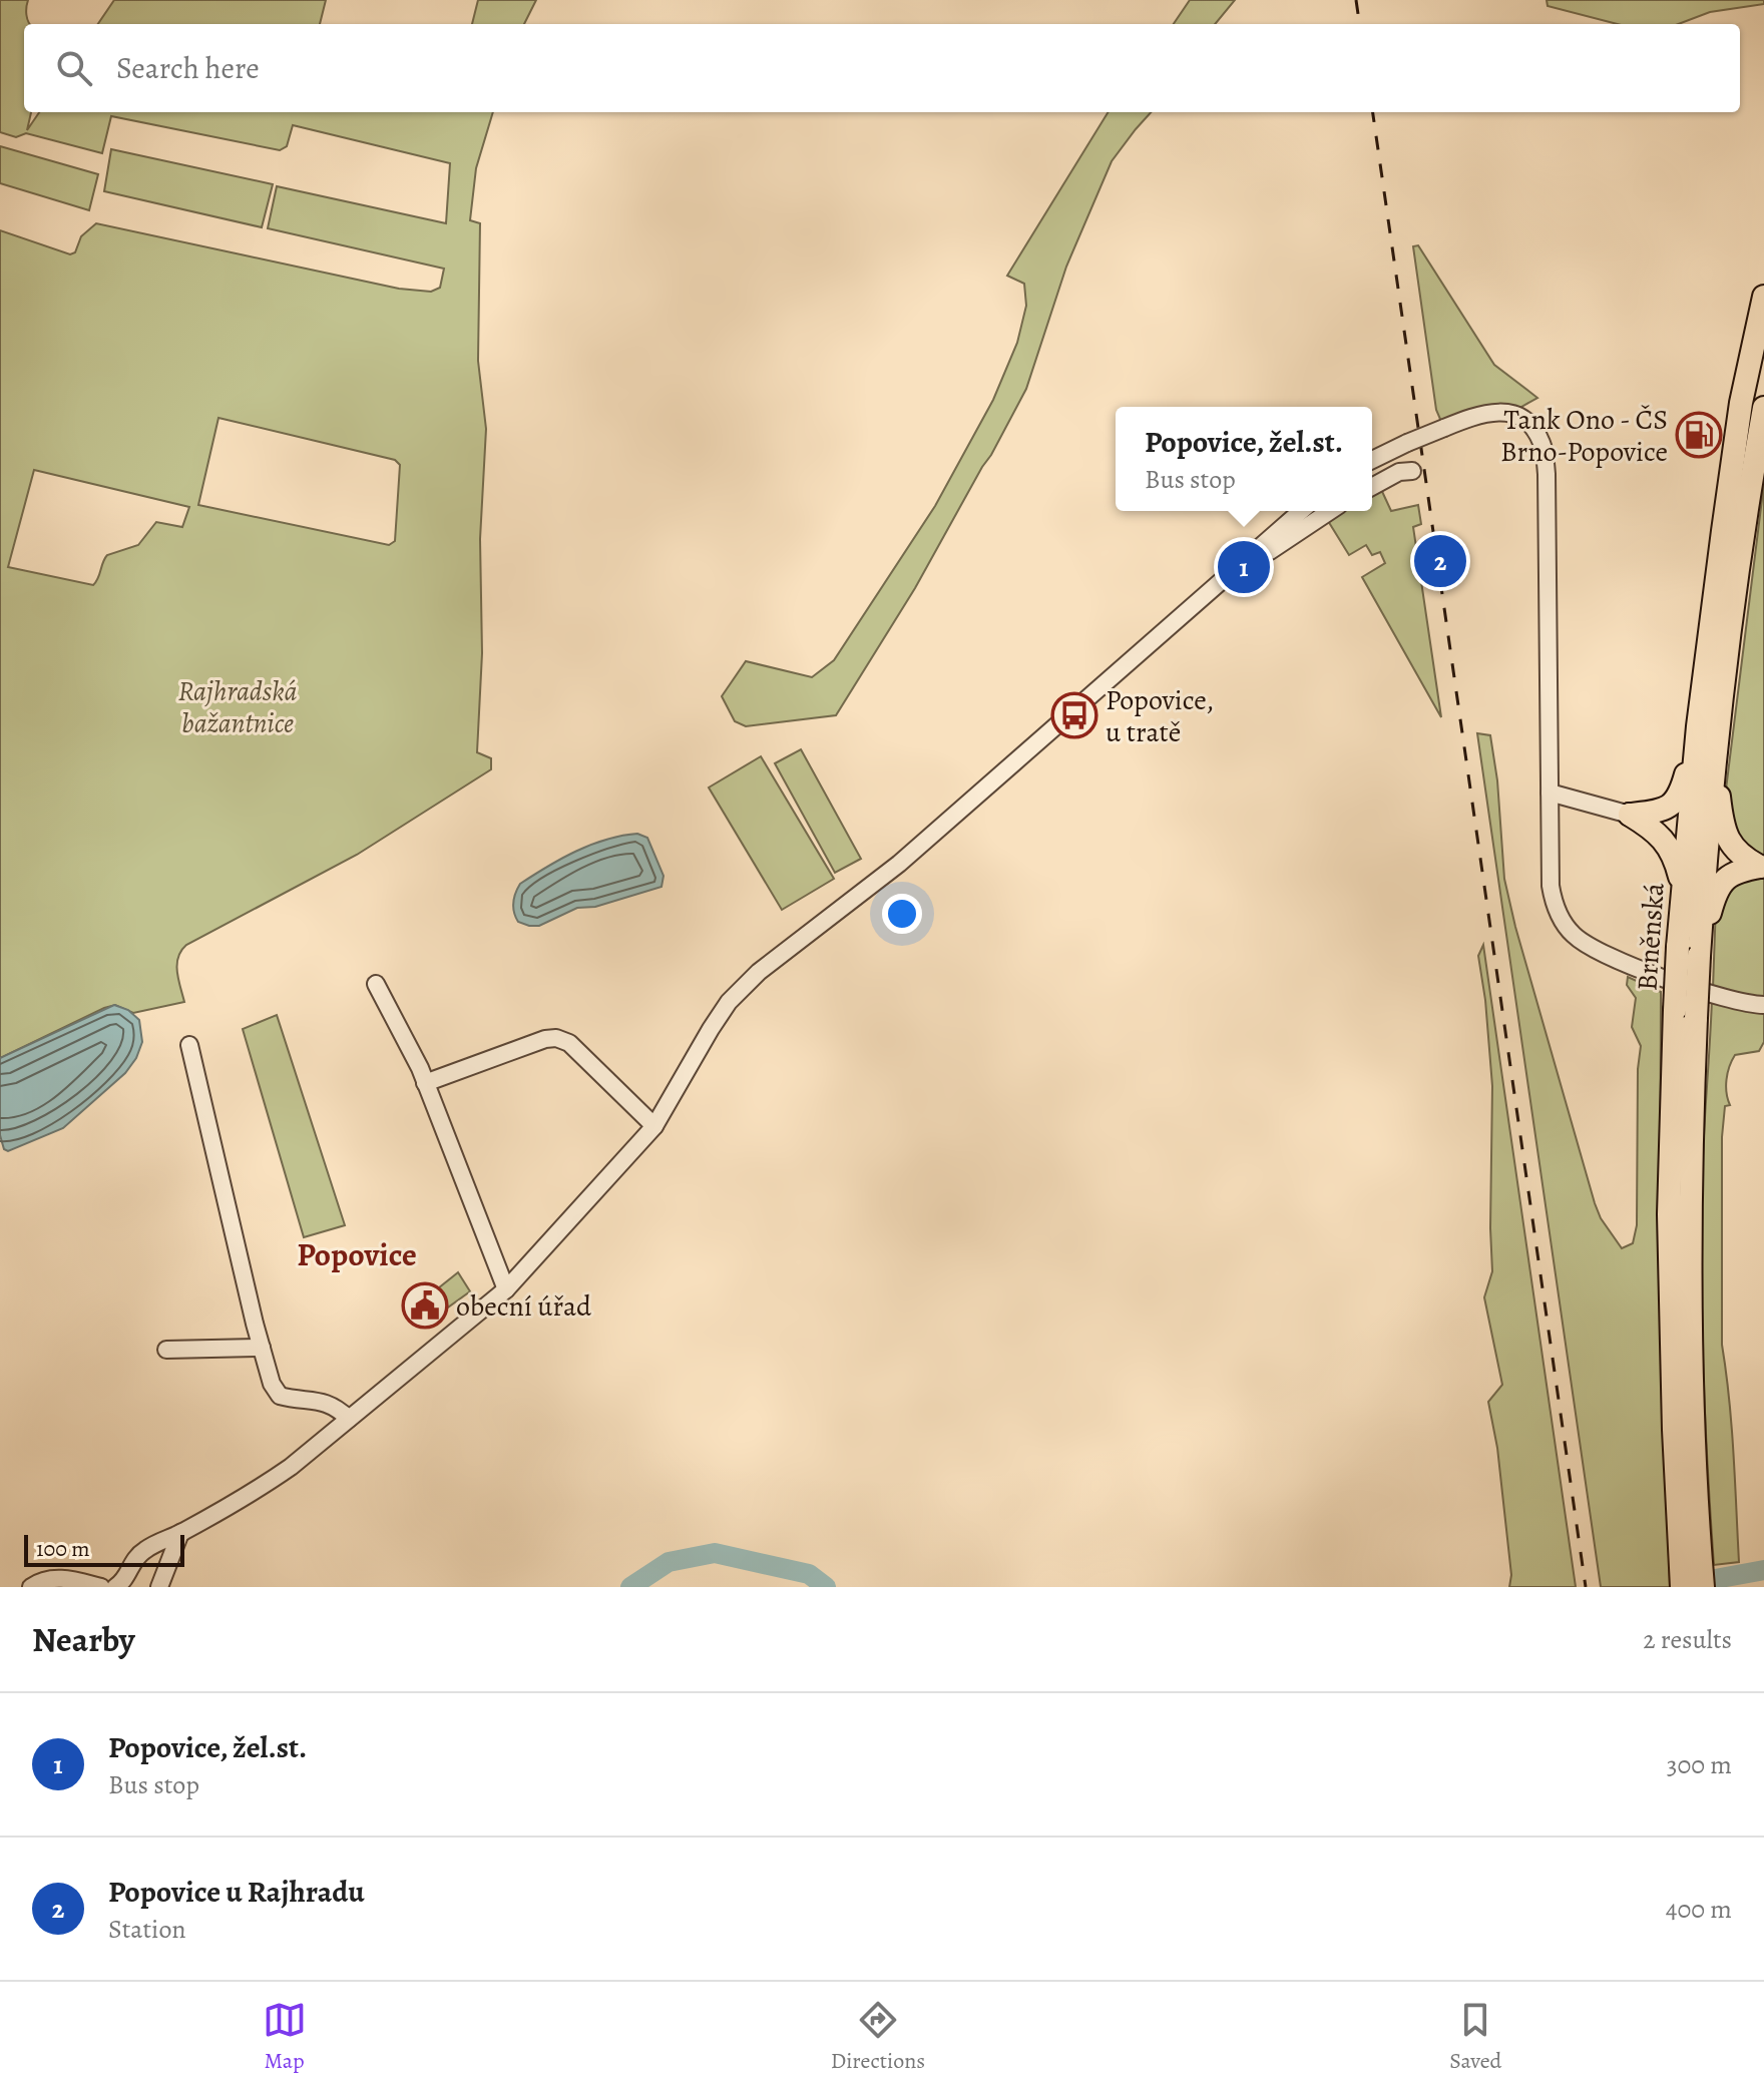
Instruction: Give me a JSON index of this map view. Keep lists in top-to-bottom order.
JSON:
{
  "streets": {
    "highway": ["Brněnská"]
  },
  "districts": ["Popovice"],
  "parks": ["Rajhradská bažantnice"],
  "places": {
    "fuel station": ["Tank Ono - ČS Brno-Popovice"],
    "bus stop": ["Popovice, u tratě"],
    "public building": ["obecní úřad"]
  },
  "scale_bar": "100 m",
  "page": {
    "search": "Search here",
    "popup": ["Popovice, žel.st.", "Bus stop"],
    "pins": ["2", "1"],
    "scale": "100 m",
    "heading": ["Nearby", "2 results"],
    "list": [
      {
        "mark": "1",
        "name": "Popovice, žel.st.",
        "note": "Bus stop",
        "value": "300 m"
      },
      {
        "mark": "2",
        "name": "Popovice u Rajhradu",
        "note": "Station",
        "value": "400 m"
      }
    ],
    "nav": ["Map", "Directions", "Saved"]
  }
}
